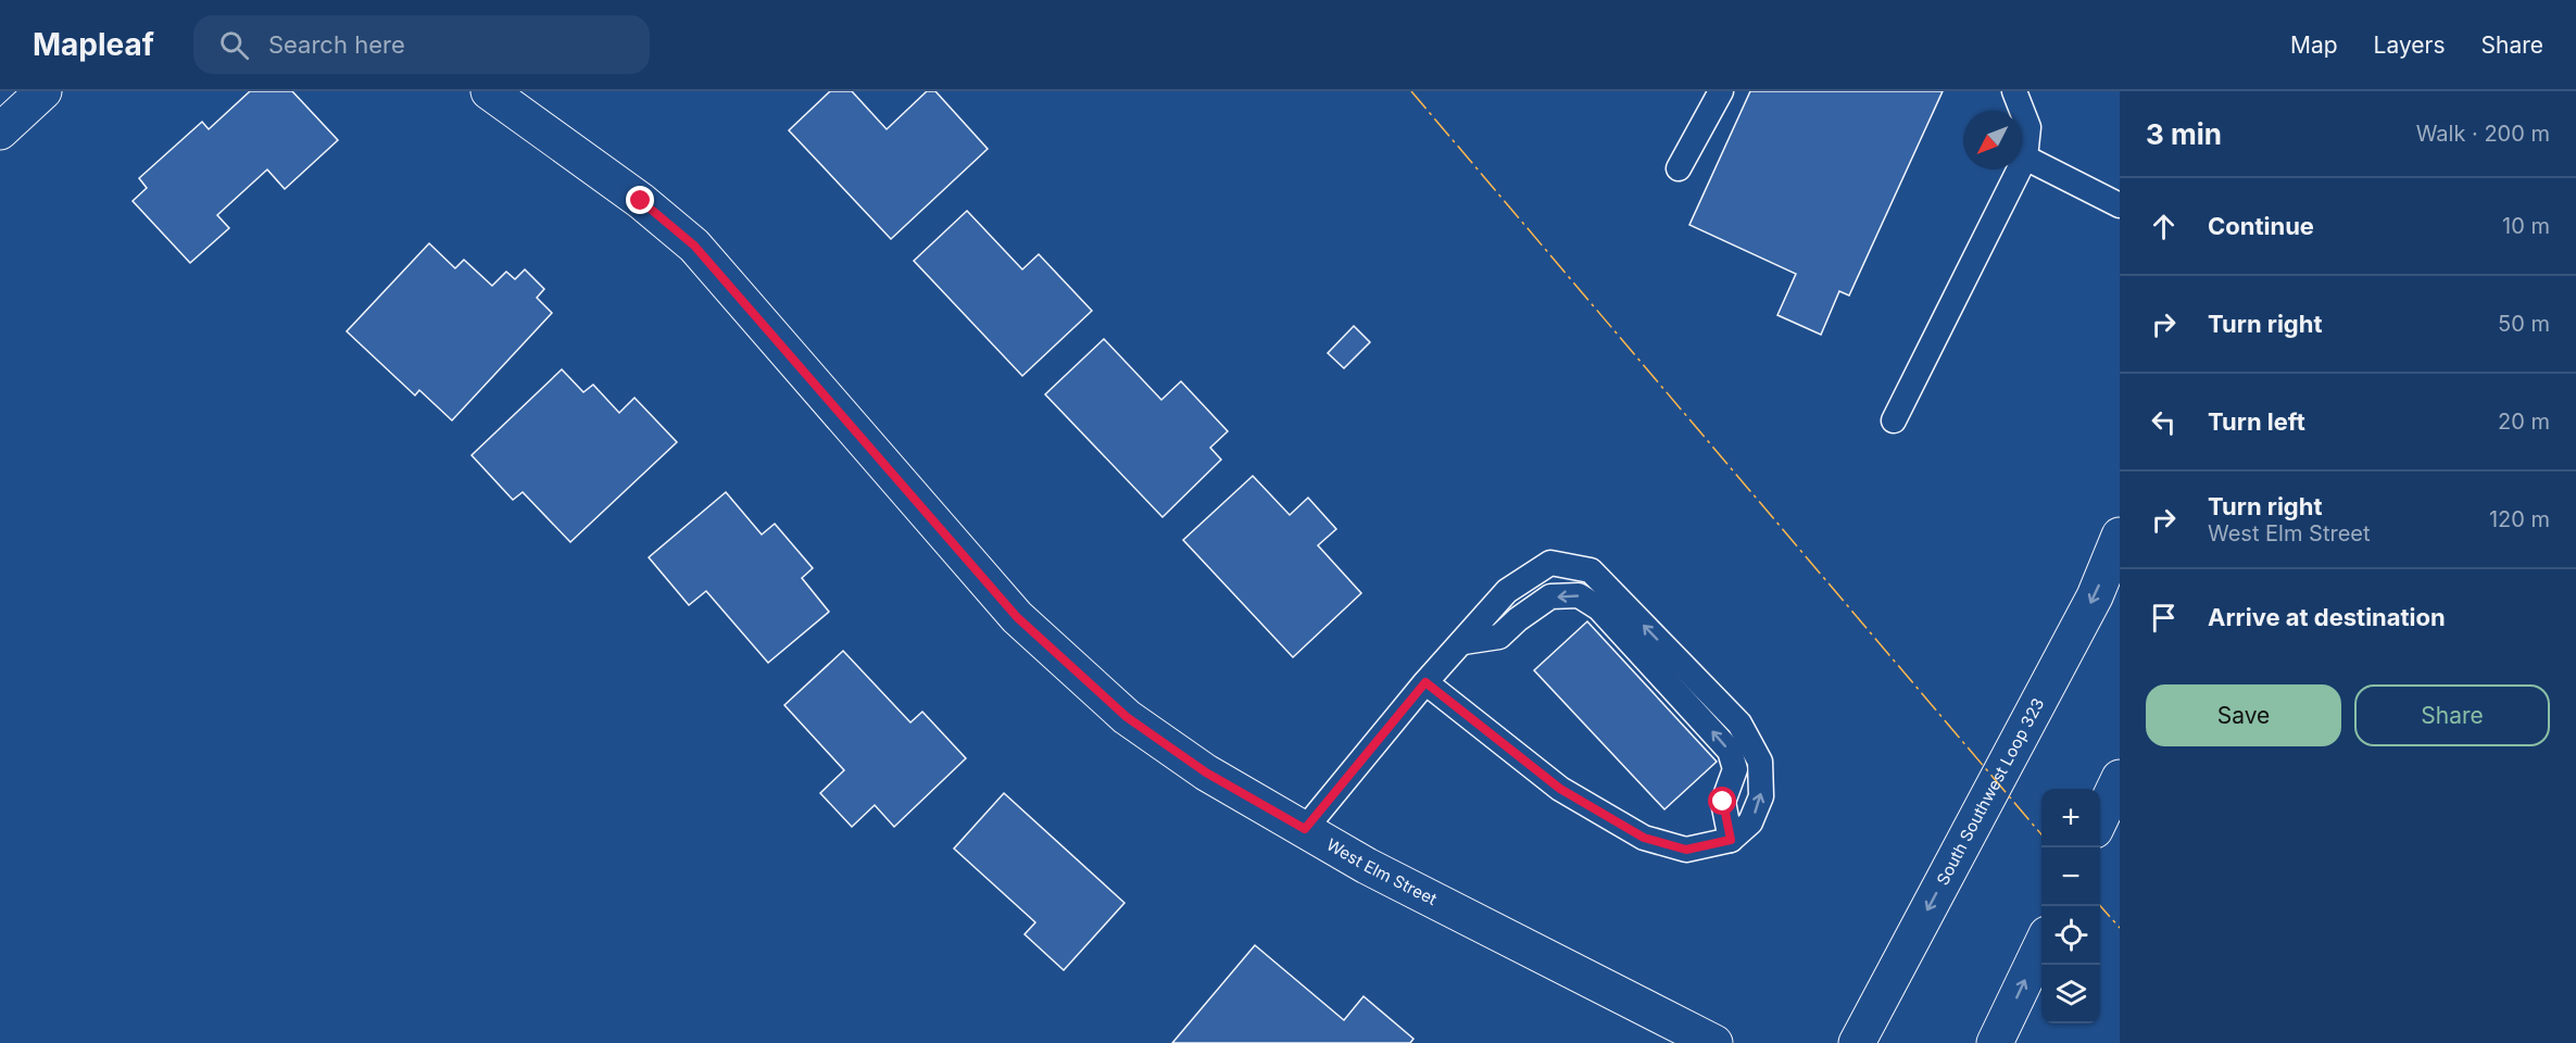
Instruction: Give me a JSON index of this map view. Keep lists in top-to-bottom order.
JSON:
{
  "streets": {
    "main road": ["South Southwest Loop 323", "West Elm Street"]
  },
  "one_way": ["South Southwest Loop 323"],
  "north": "bottom left",
  "page": {
    "header": "Mapleaf",
    "search": "Search here",
    "nav": ["Map", "Layers", "Share"],
    "heading": ["3 min", "Walk · 200 m"],
    "list": [
      ["Continue", "10 m"],
      ["Turn right", "50 m"],
      ["Turn left", "20 m"],
      ["Turn right", "West Elm Street", "120 m"],
      "Arrive at destination"
    ],
    "buttons": ["Save", "Share"],
    "map_buttons": ["+", "−"]
  }
}
